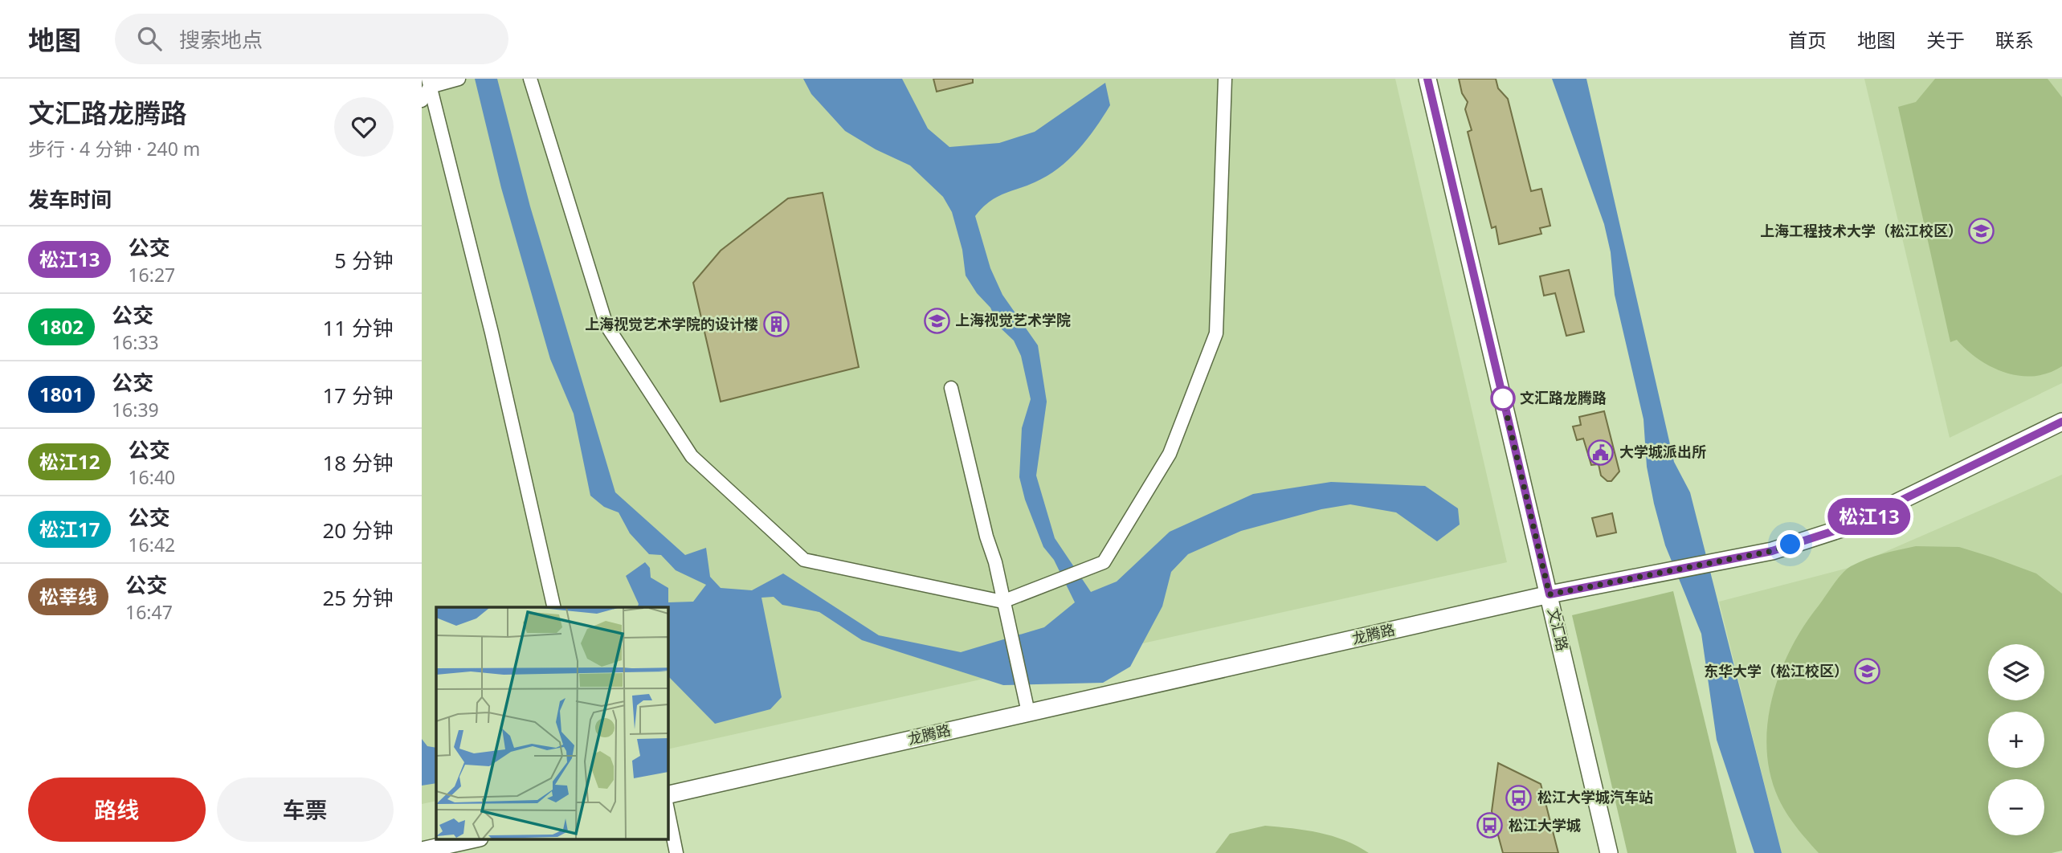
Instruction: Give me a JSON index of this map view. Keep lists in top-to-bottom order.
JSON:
{
  "streets": {
    "main road": ["文汇路", "龙腾路"]
  },
  "crossings": [
    ["文汇路", "龙腾路"]
  ],
  "places": {
    "school or university": ["上海工程技术大学（松江校区）", "上海视觉艺术学院", "东华大学（松江校区）"],
    "building": ["上海视觉艺术学院的设计楼"],
    "other": ["文汇路龙腾路"],
    "public building": ["大学城派出所"],
    "bus stop": ["松江大学城汽车站", "松江大学城"]
  },
  "lines": ["bus line 松江13"],
  "page": {
    "header": "地图",
    "search": "搜索地点",
    "nav": [
      "首页",
      "地图",
      "关于",
      "联系"
    ],
    "heading": [
      ["文汇路龙腾路", "步行 · 4 分钟 · 240 m"],
      "发车时间"
    ],
    "on_map": "松江13",
    "list": [
      {
        "mark": "松江13",
        "name": "公交",
        "note": "16:27",
        "value": "5 分钟"
      },
      {
        "mark": "1802",
        "name": "公交",
        "note": "16:33",
        "value": "11 分钟"
      },
      {
        "mark": "1801",
        "name": "公交",
        "note": "16:39",
        "value": "17 分钟"
      },
      {
        "mark": "松江12",
        "name": "公交",
        "note": "16:40",
        "value": "18 分钟"
      },
      {
        "mark": "松江17",
        "name": "公交",
        "note": "16:42",
        "value": "20 分钟"
      },
      {
        "mark": "松莘线",
        "name": "公交",
        "note": "16:47",
        "value": "25 分钟"
      }
    ],
    "map_buttons": ["+", "−"],
    "buttons": ["路线", "车票"]
  }
}
